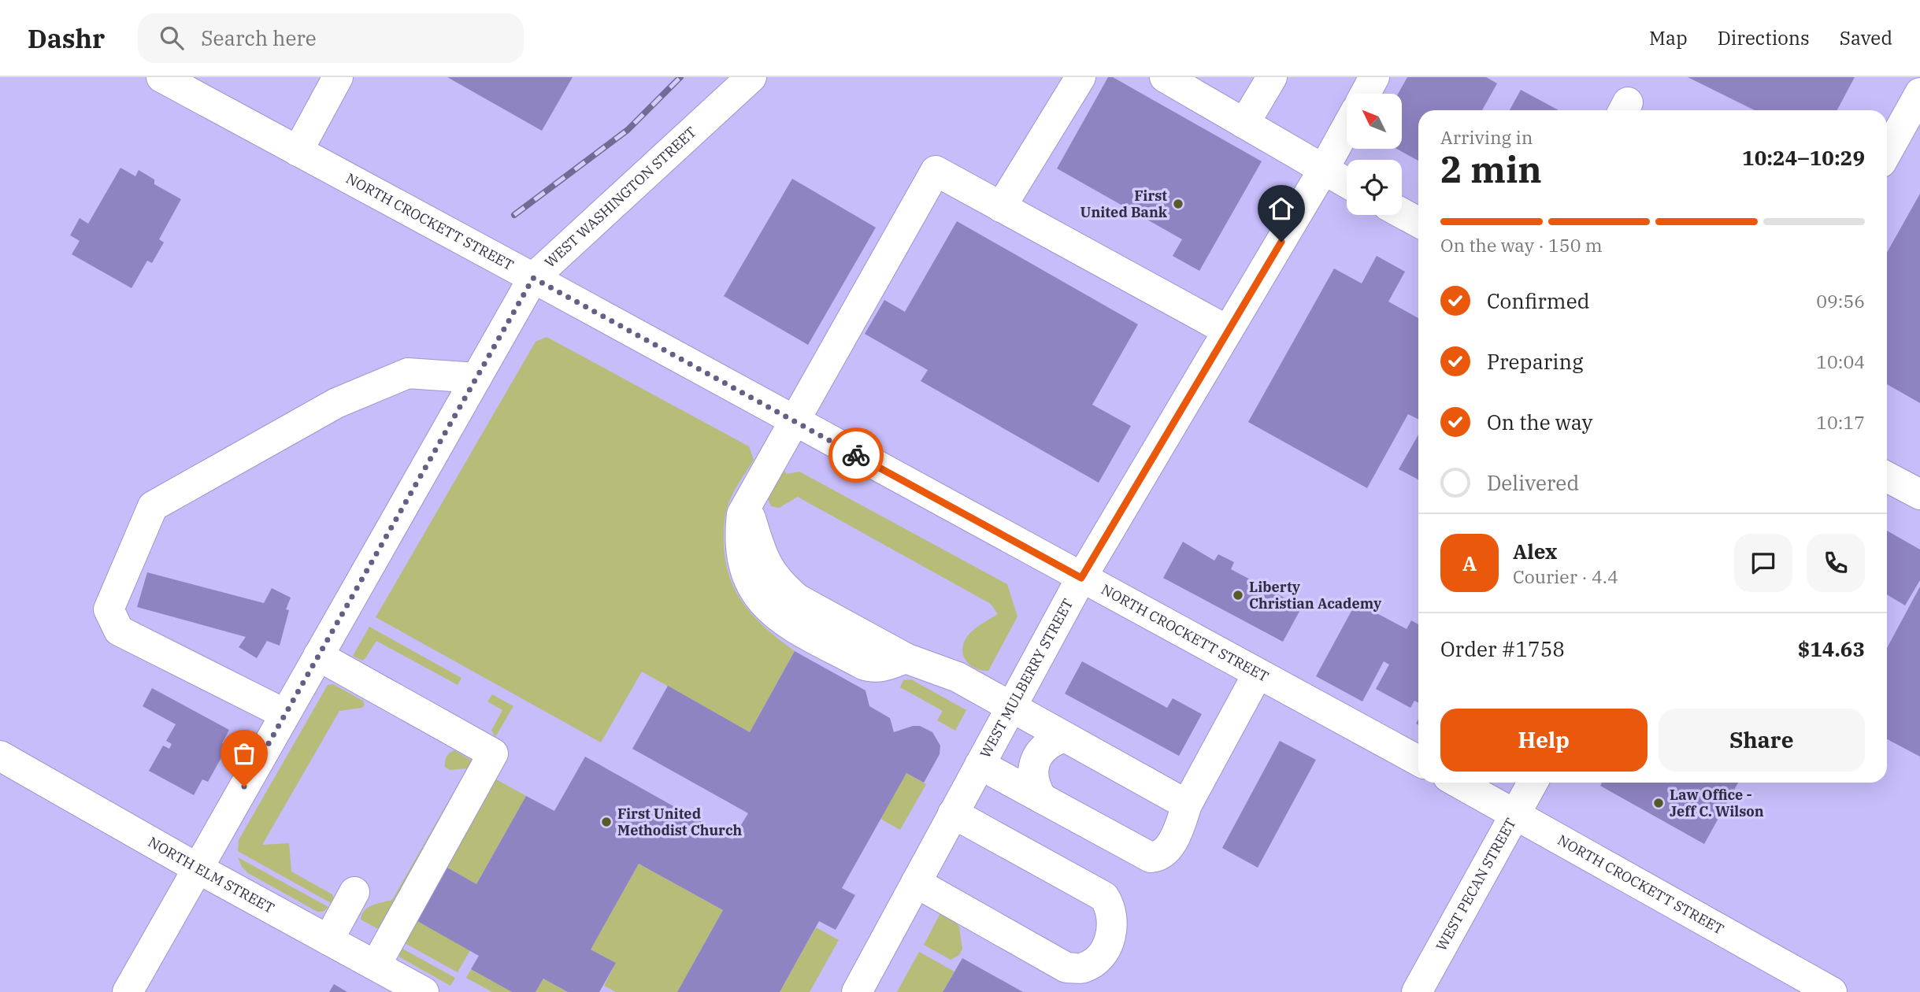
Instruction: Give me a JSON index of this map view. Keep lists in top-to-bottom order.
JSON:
{
  "streets": {
    "street": [
      "WEST WASHINGTON STREET",
      "NORTH CROCKETT STREET",
      "WEST MULBERRY STREET",
      "NORTH ELM STREET",
      "WEST PECAN STREET"
    ]
  },
  "crossings": [
    ["WEST WASHINGTON STREET", "NORTH CROCKETT STREET"],
    ["WEST WASHINGTON STREET", "NORTH ELM STREET"],
    ["NORTH CROCKETT STREET", "WEST MULBERRY STREET"],
    ["NORTH CROCKETT STREET", "WEST PECAN STREET"]
  ],
  "places": [
    "First United Bank",
    "Liberty Christian Academy",
    "Law Office - Jeff C. Wilson",
    "First United Methodist Church"
  ],
  "north": "top left",
  "page": {
    "header": "Dashr",
    "search": "Search here",
    "nav": ["Map", "Directions", "Saved"],
    "heading": ["2 min", "Arriving in", "10:24–10:29"],
    "panel": [
      "Alex",
      "Courier · 4.4",
      "Order #1758",
      "$14.63"
    ],
    "bar": "On the way · 150 m",
    "list": [
      ["Confirmed", "09:56"],
      ["Preparing", "10:04"],
      ["On the way", "10:17"],
      "Delivered"
    ],
    "round": "A",
    "buttons": ["Help", "Share"]
  }
}
